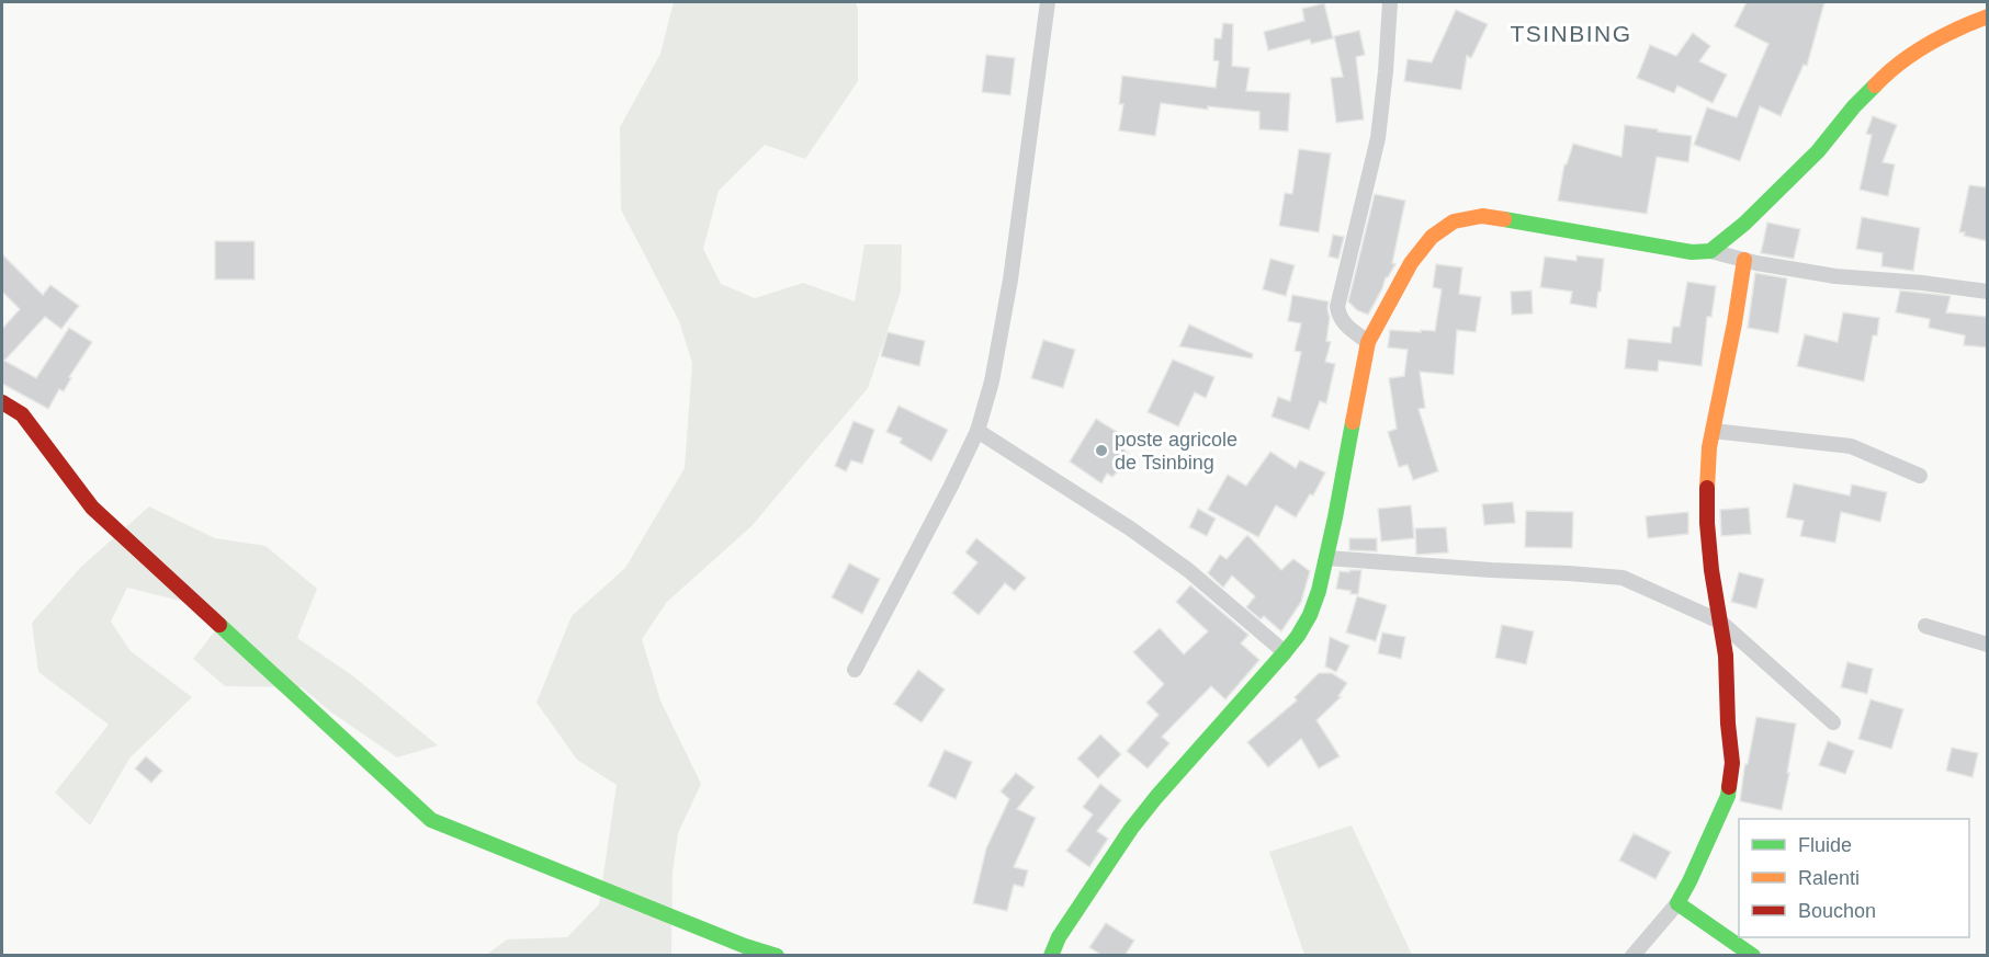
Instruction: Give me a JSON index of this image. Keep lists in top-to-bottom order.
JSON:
{
  "districts": ["TSINBING"],
  "places": ["poste agricole de Tsinbing"],
  "legend": ["Fluide", "Ralenti", "Bouchon"]
}
